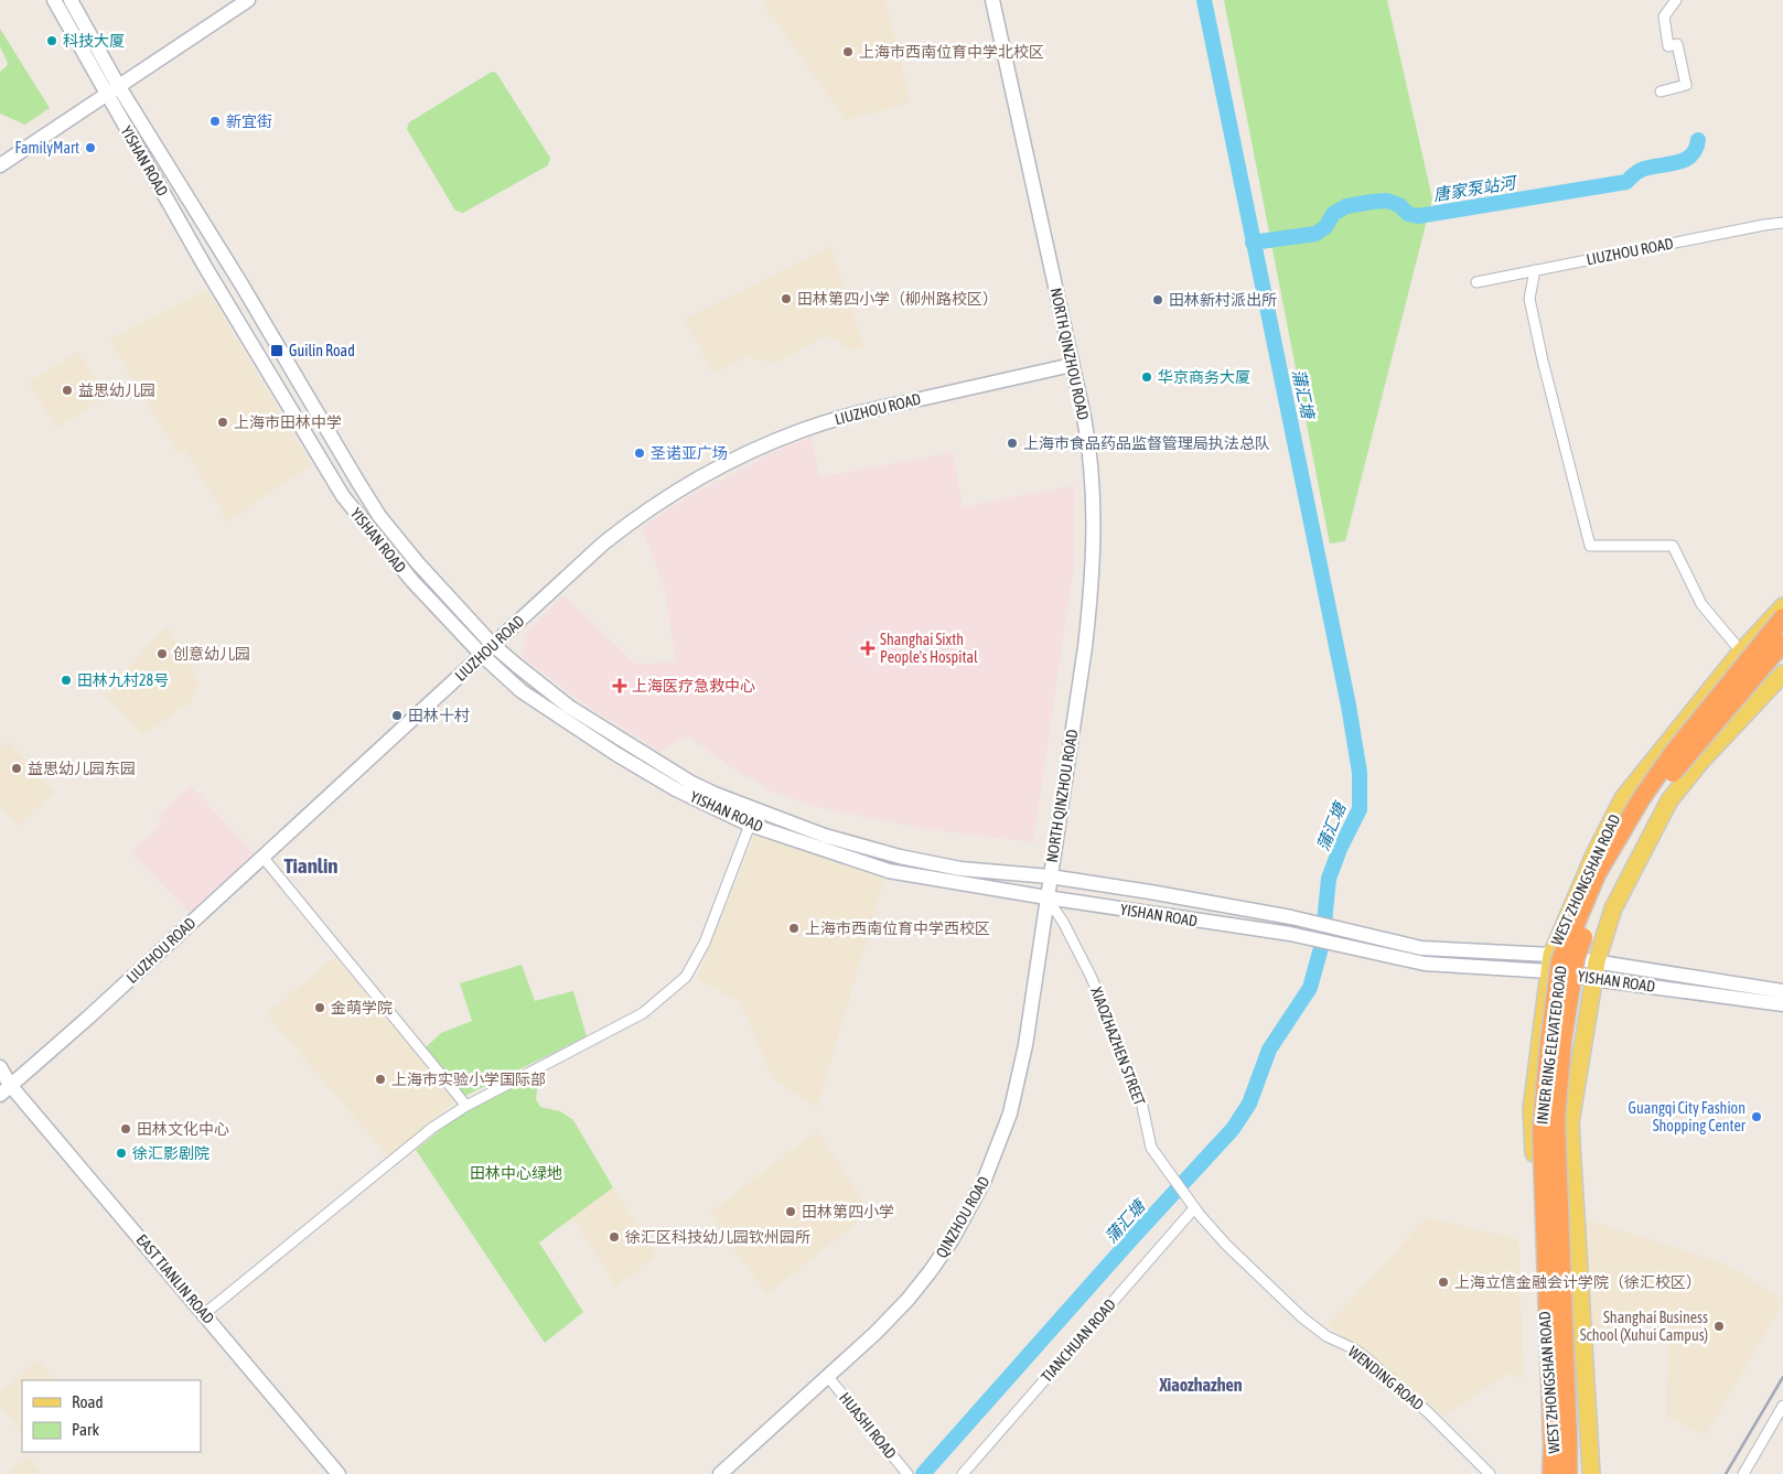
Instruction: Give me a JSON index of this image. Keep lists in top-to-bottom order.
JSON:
{
  "streets": {
    "highway": ["INNER RING ELEVATED ROAD"],
    "main road": [
      "YISHAN ROAD",
      "LIUZHOU ROAD",
      "NORTH QINZHOU ROAD",
      "WEST ZHONGSHAN ROAD",
      "QINZHOU ROAD",
      "EAST TIANLIN ROAD"
    ],
    "street": [
      "XIAOZHAZHEN STREET",
      "TIANCHUAN ROAD",
      "WENDING ROAD",
      "HUASHI ROAD"
    ]
  },
  "crossings": [
    ["YISHAN ROAD", "LIUZHOU ROAD"],
    ["YISHAN ROAD", "NORTH QINZHOU ROAD"],
    ["YISHAN ROAD", "WEST ZHONGSHAN ROAD"],
    ["YISHAN ROAD", "XIAOZHAZHEN STREET"],
    ["YISHAN ROAD", "QINZHOU ROAD"],
    ["LIUZHOU ROAD", "NORTH QINZHOU ROAD"],
    ["LIUZHOU ROAD", "EAST TIANLIN ROAD"],
    ["NORTH QINZHOU ROAD", "QINZHOU ROAD"],
    ["WEST ZHONGSHAN ROAD", "INNER RING ELEVATED ROAD"],
    ["XIAOZHAZHEN STREET", "QINZHOU ROAD"],
    ["XIAOZHAZHEN STREET", "WENDING ROAD"],
    ["QINZHOU ROAD", "HUASHI ROAD"],
    ["TIANCHUAN ROAD", "WENDING ROAD"]
  ],
  "districts": ["Tianlin", "Xiaozhazhen"],
  "water": ["唐家泵站河", "蒲汇塘"],
  "parks": ["田林中心绿地"],
  "places": {
    "other": [
      "科技大厦",
      "上海市西南位育中学北校区",
      "新宜街",
      "FamilyMart",
      "田林第四小学（柳州路校区）",
      "田林新村派出所",
      "华京商务大厦",
      "益思幼儿园",
      "上海市田林中学",
      "上海市食品药品监督管理局执法总队",
      "圣诺亚广场",
      "创意幼儿园",
      "田林九村28号",
      "田林十村",
      "益思幼儿园东园",
      "上海市西南位育中学西校区",
      "金萌学院",
      "上海市实验小学国际部",
      "Guangqi City Fashion Shopping Center",
      "田林文化中心",
      "徐汇影剧院",
      "田林第四小学",
      "徐汇区科技幼儿园钦州园所",
      "上海立信金融会计学院（徐汇校区）",
      "Shanghai Business School (Xuhui Campus)"
    ],
    "transit": ["Guilin Road"],
    "health": ["Shanghai Sixth People's Hospital", "上海医疗急救中心"]
  },
  "legend": ["Road", "Park"]
}
